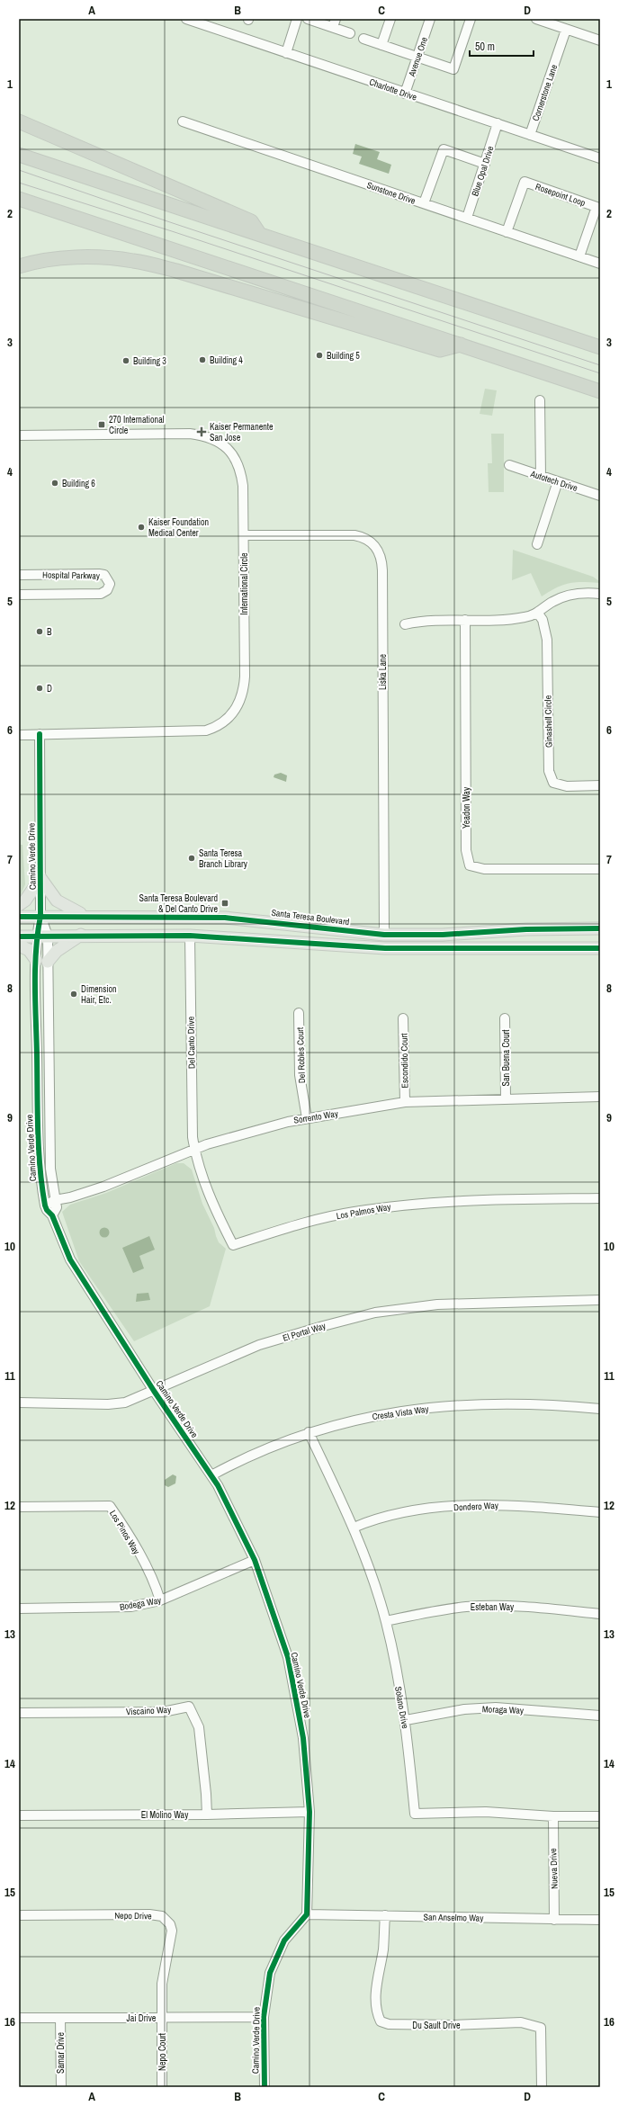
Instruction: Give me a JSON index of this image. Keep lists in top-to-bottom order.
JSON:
{
  "streets": {
    "main road": ["Santa Teresa Boulevard"],
    "street": [
      "Avenue One",
      "Charlotte Drive",
      "Cornerstone Lane",
      "Blue Opal Drive",
      "Sunstone Drive",
      "Rosepoint Loop",
      "Autotech Drive",
      "Hospital Parkway",
      "International Circle",
      "Liska Lane",
      "Ginashell Circle",
      "Yeadon Way",
      "Camino Verde Drive",
      "Del Canto Drive",
      "Del Robles Court",
      "San Buena Court",
      "Escondido Court",
      "Sorrento Way",
      "Los Palmos Way",
      "El Portal Way",
      "Cresta Vista Way",
      "Dondero Way",
      "Los Pinos Way",
      "Bodega Way",
      "Esteban Way",
      "Solano Drive",
      "Moraga Way",
      "Viscaino Way",
      "El Molino Way",
      "Nueva Drive",
      "Nepo Drive",
      "San Anselmo Way",
      "Jai Drive",
      "Du Sault Drive",
      "Nepo Court",
      "Samar Drive"
    ]
  },
  "crossings": [
    ["Avenue One", "Charlotte Drive"],
    ["Charlotte Drive", "Cornerstone Lane"],
    ["Charlotte Drive", "Blue Opal Drive"],
    ["Blue Opal Drive", "Sunstone Drive"],
    ["Sunstone Drive", "Rosepoint Loop"],
    ["International Circle", "Liska Lane"],
    ["International Circle", "Camino Verde Drive"],
    ["Liska Lane", "Santa Teresa Boulevard"],
    ["Camino Verde Drive", "Santa Teresa Boulevard"],
    ["Camino Verde Drive", "Sorrento Way"],
    ["Camino Verde Drive", "El Portal Way"],
    ["Camino Verde Drive", "Cresta Vista Way"],
    ["Camino Verde Drive", "Bodega Way"],
    ["Camino Verde Drive", "El Molino Way"],
    ["Camino Verde Drive", "San Anselmo Way"],
    ["Camino Verde Drive", "Jai Drive"],
    ["Del Canto Drive", "Sorrento Way"],
    ["Del Canto Drive", "Los Palmos Way"],
    ["Del Robles Court", "Sorrento Way"],
    ["San Buena Court", "Sorrento Way"],
    ["Escondido Court", "Sorrento Way"],
    ["Sorrento Way", "Los Palmos Way"],
    ["Cresta Vista Way", "Solano Drive"],
    ["Dondero Way", "Solano Drive"],
    ["Los Pinos Way", "Bodega Way"],
    ["Esteban Way", "Solano Drive"],
    ["Solano Drive", "Moraga Way"],
    ["Solano Drive", "Nueva Drive"],
    ["Viscaino Way", "El Molino Way"],
    ["Nueva Drive", "San Anselmo Way"],
    ["Nepo Drive", "Jai Drive"],
    ["Nepo Drive", "Nepo Court"],
    ["San Anselmo Way", "Du Sault Drive"],
    ["Jai Drive", "Nepo Court"],
    ["Jai Drive", "Samar Drive"]
  ],
  "places": {
    "other": [
      "Building 5",
      "Building 4",
      "Building 3",
      "Building 6",
      "Kaiser Foundation Medical Center",
      "B",
      "D",
      "Santa Teresa Branch Library",
      "Dimension Hair, Etc."
    ],
    "transit": ["270 International Circle", "Santa Teresa Boulevard & Del Canto Drive"],
    "health": ["Kaiser Permanente San Jose"]
  },
  "scale_bar": "50 m",
  "grid": {
    "columns": [
      "A",
      "B",
      "C",
      "D"
    ],
    "rows": [
      "1",
      "2",
      "3",
      "4",
      "5",
      "6",
      "7",
      "8",
      "9",
      "10",
      "11",
      "12",
      "13",
      "14",
      "15",
      "16"
    ]
  }
}
